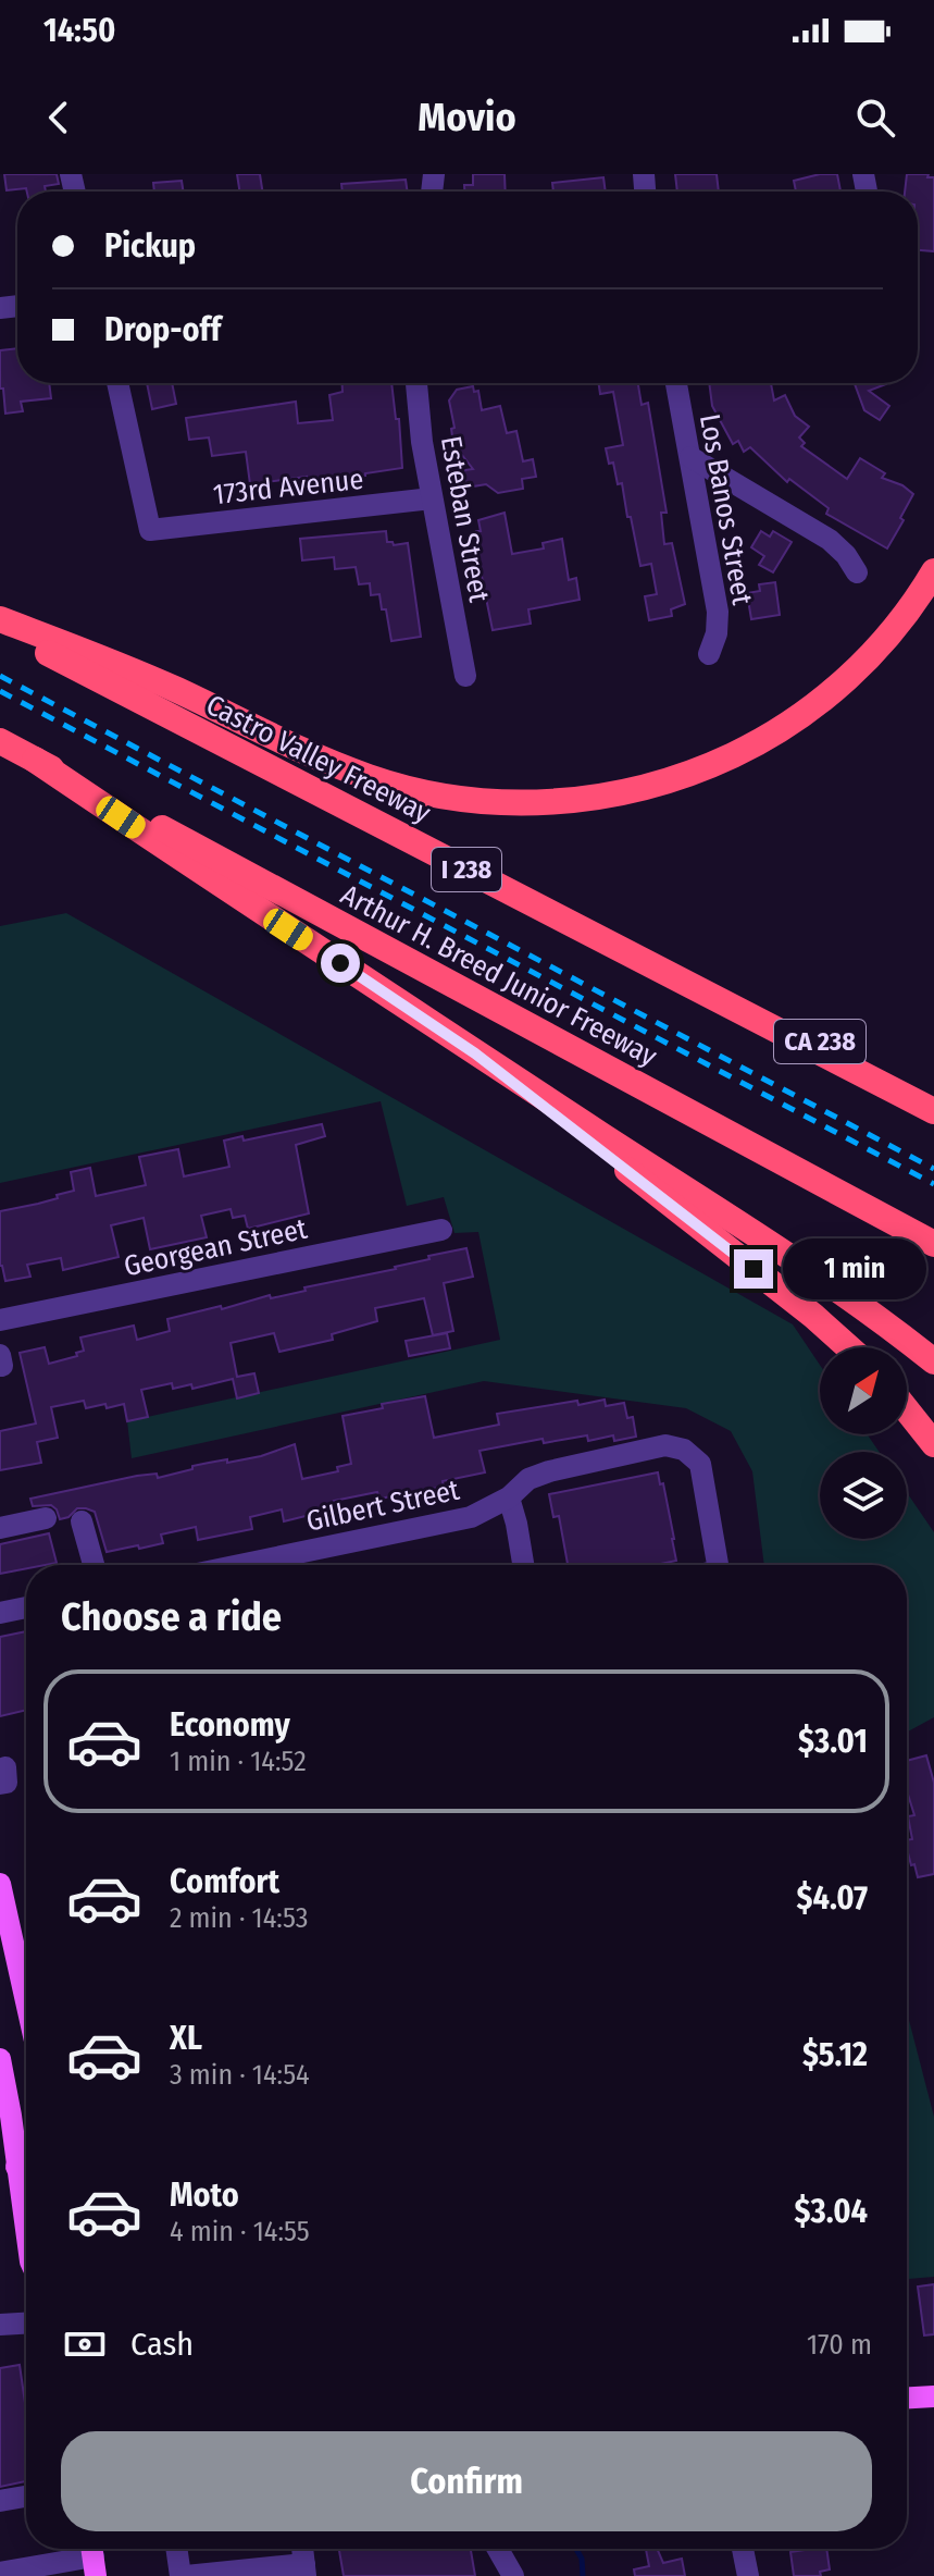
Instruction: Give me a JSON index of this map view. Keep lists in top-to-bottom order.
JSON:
{
  "streets": {
    "highway": [
      "Castro Valley Freeway",
      "I 238",
      "Arthur H. Breed Junior Freeway",
      "CA 238"
    ],
    "street": [
      "173rd Avenue",
      "Los Banos Street",
      "Esteban Street",
      "Georgean Street",
      "Gilbert Street"
    ]
  },
  "crossings": [
    ["173rd Avenue", "Esteban Street"],
    ["Castro Valley Freeway", "CA 238"]
  ],
  "north": "top right",
  "page": {
    "status": "14:50",
    "header": "Movio",
    "banner": ["Pickup", "Drop-off"],
    "bubble": "1 min",
    "heading": "Choose a ride",
    "list": [
      {
        "name": "Economy",
        "note": "1 min · 14:52",
        "value": "$3.01"
      },
      {
        "name": "Comfort",
        "note": "2 min · 14:53",
        "value": "$4.07"
      },
      {
        "name": "XL",
        "note": "3 min · 14:54",
        "value": "$5.12"
      },
      {
        "name": "Moto",
        "note": "4 min · 14:55",
        "value": "$3.04"
      }
    ],
    "pay": ["Cash", "170 m"],
    "buttons": "Confirm"
  }
}
